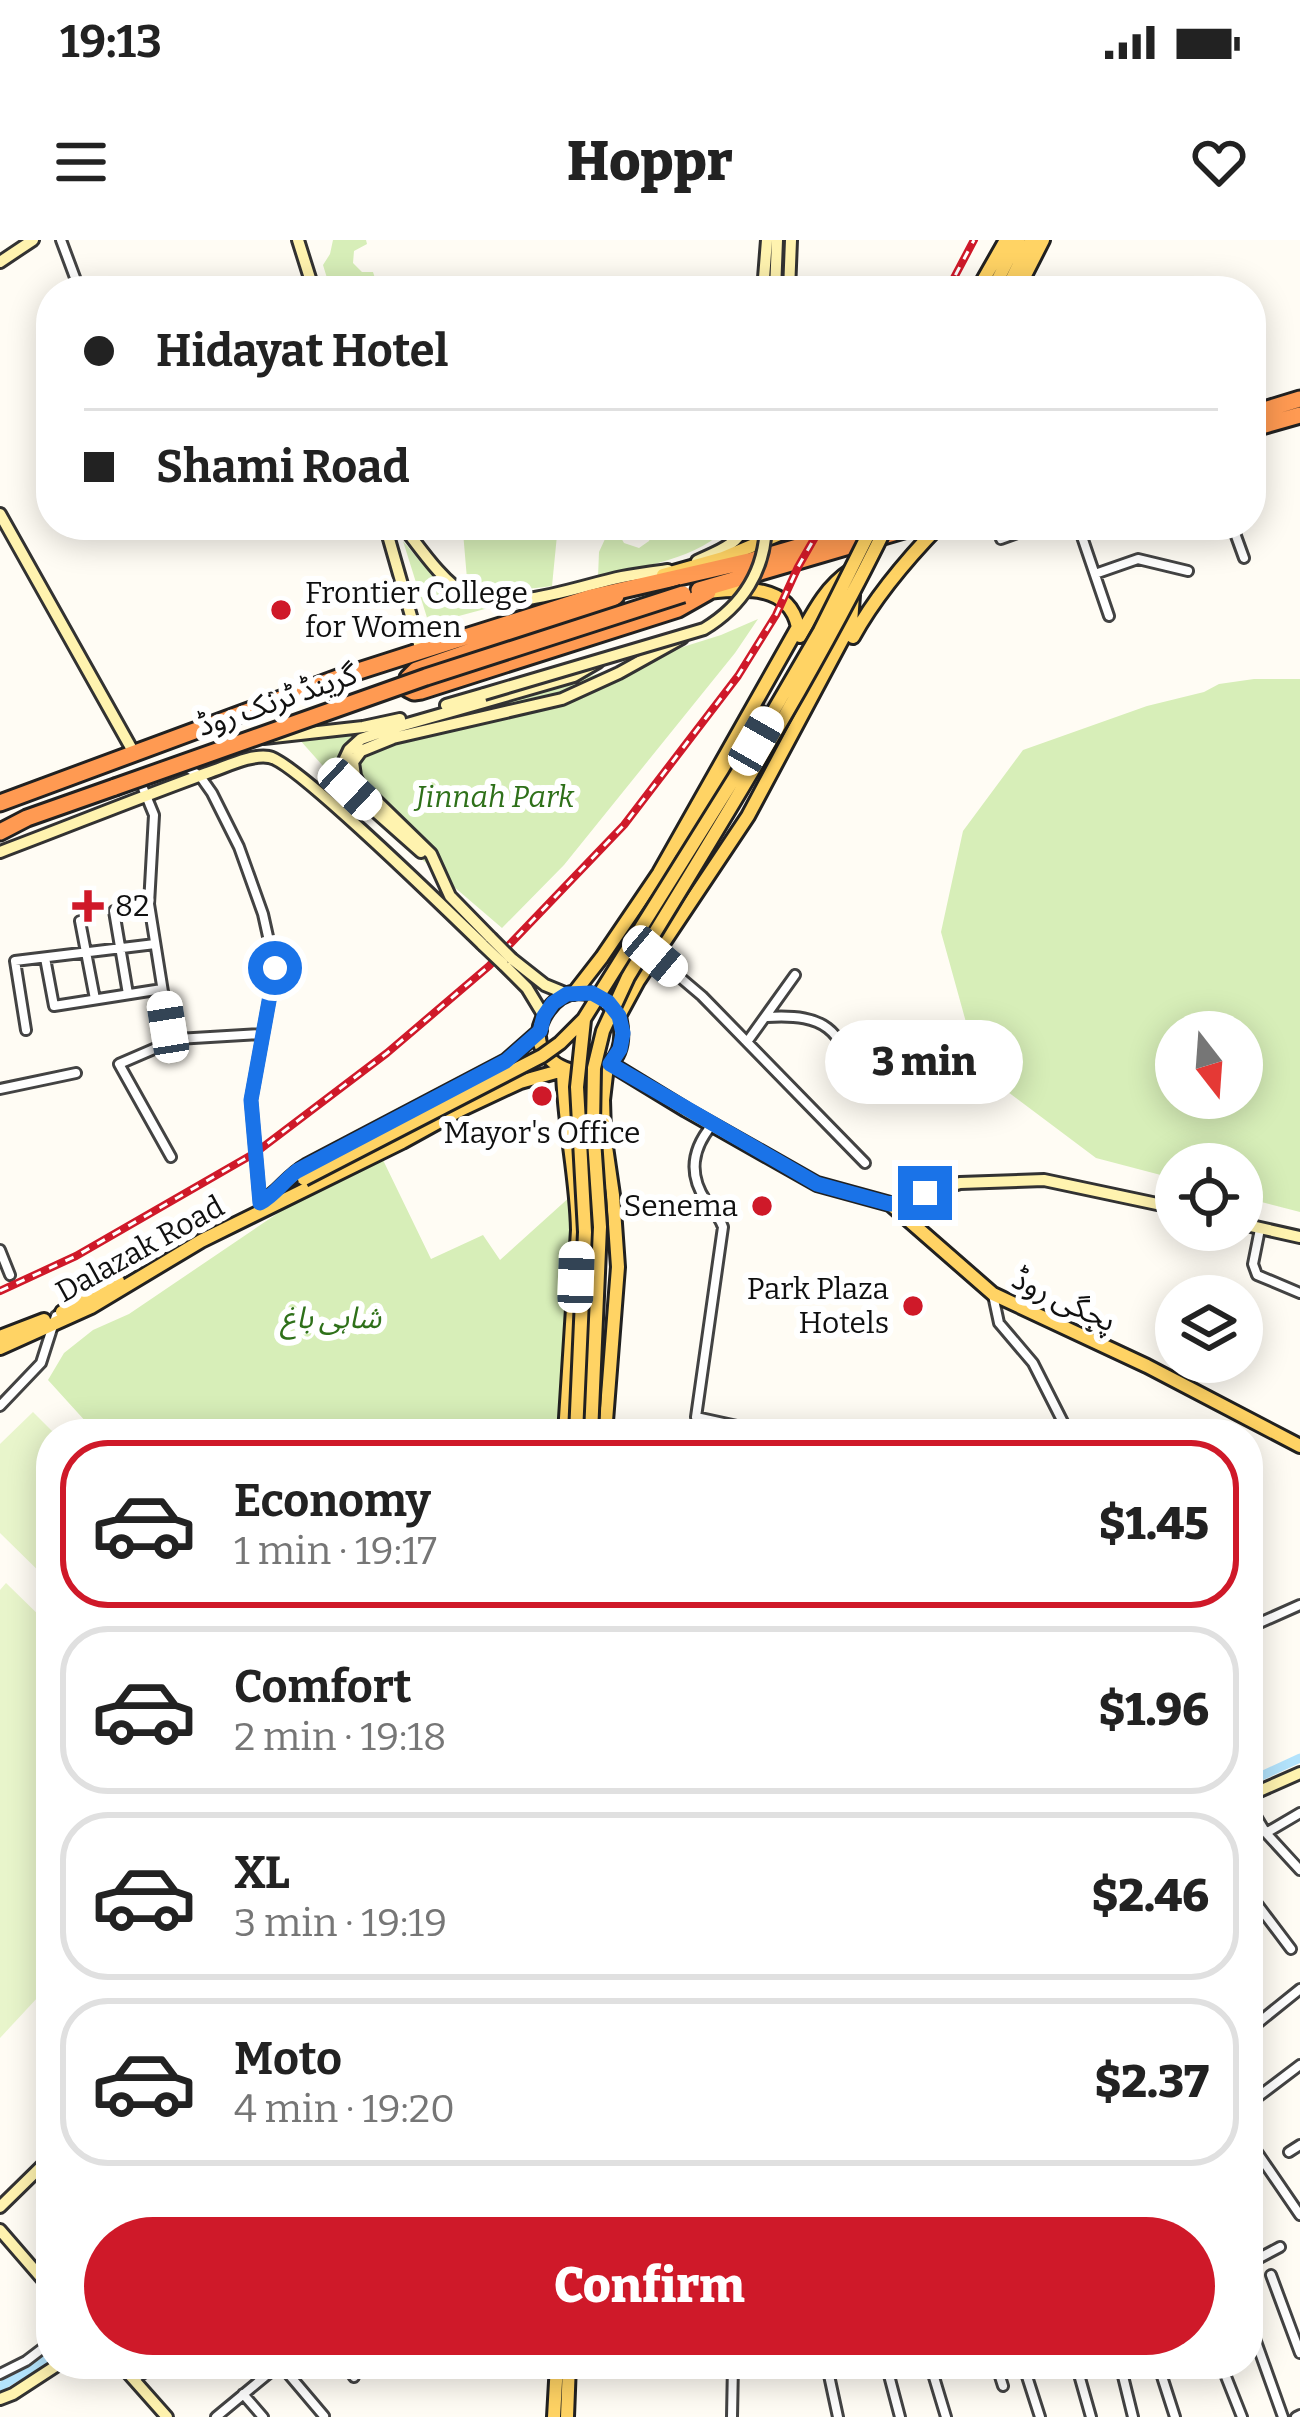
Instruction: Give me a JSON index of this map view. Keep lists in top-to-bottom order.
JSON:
{
  "streets": {
    "highway": ["گرینڈ ٹرنک روڈ"],
    "main road": ["Dalazak Road", "پجگی روڈ"]
  },
  "parks": ["Jinnah Park", "شاہی باغ"],
  "places": {
    "other": [
      "Frontier College for Women",
      "Mayor's Office",
      "Senema",
      "Park Plaza Hotels"
    ],
    "health": ["82"]
  },
  "north": "bottom",
  "page": {
    "status": "19:13",
    "header": "Hoppr",
    "banner": ["Hidayat Hotel", "Shami Road"],
    "bubble": "3 min",
    "list": [
      {
        "name": "Economy",
        "note": "1 min · 19:17",
        "value": "$1.45"
      },
      {
        "name": "Comfort",
        "note": "2 min · 19:18",
        "value": "$1.96"
      },
      {
        "name": "XL",
        "note": "3 min · 19:19",
        "value": "$2.46"
      },
      {
        "name": "Moto",
        "note": "4 min · 19:20",
        "value": "$2.37"
      }
    ],
    "buttons": "Confirm"
  }
}
